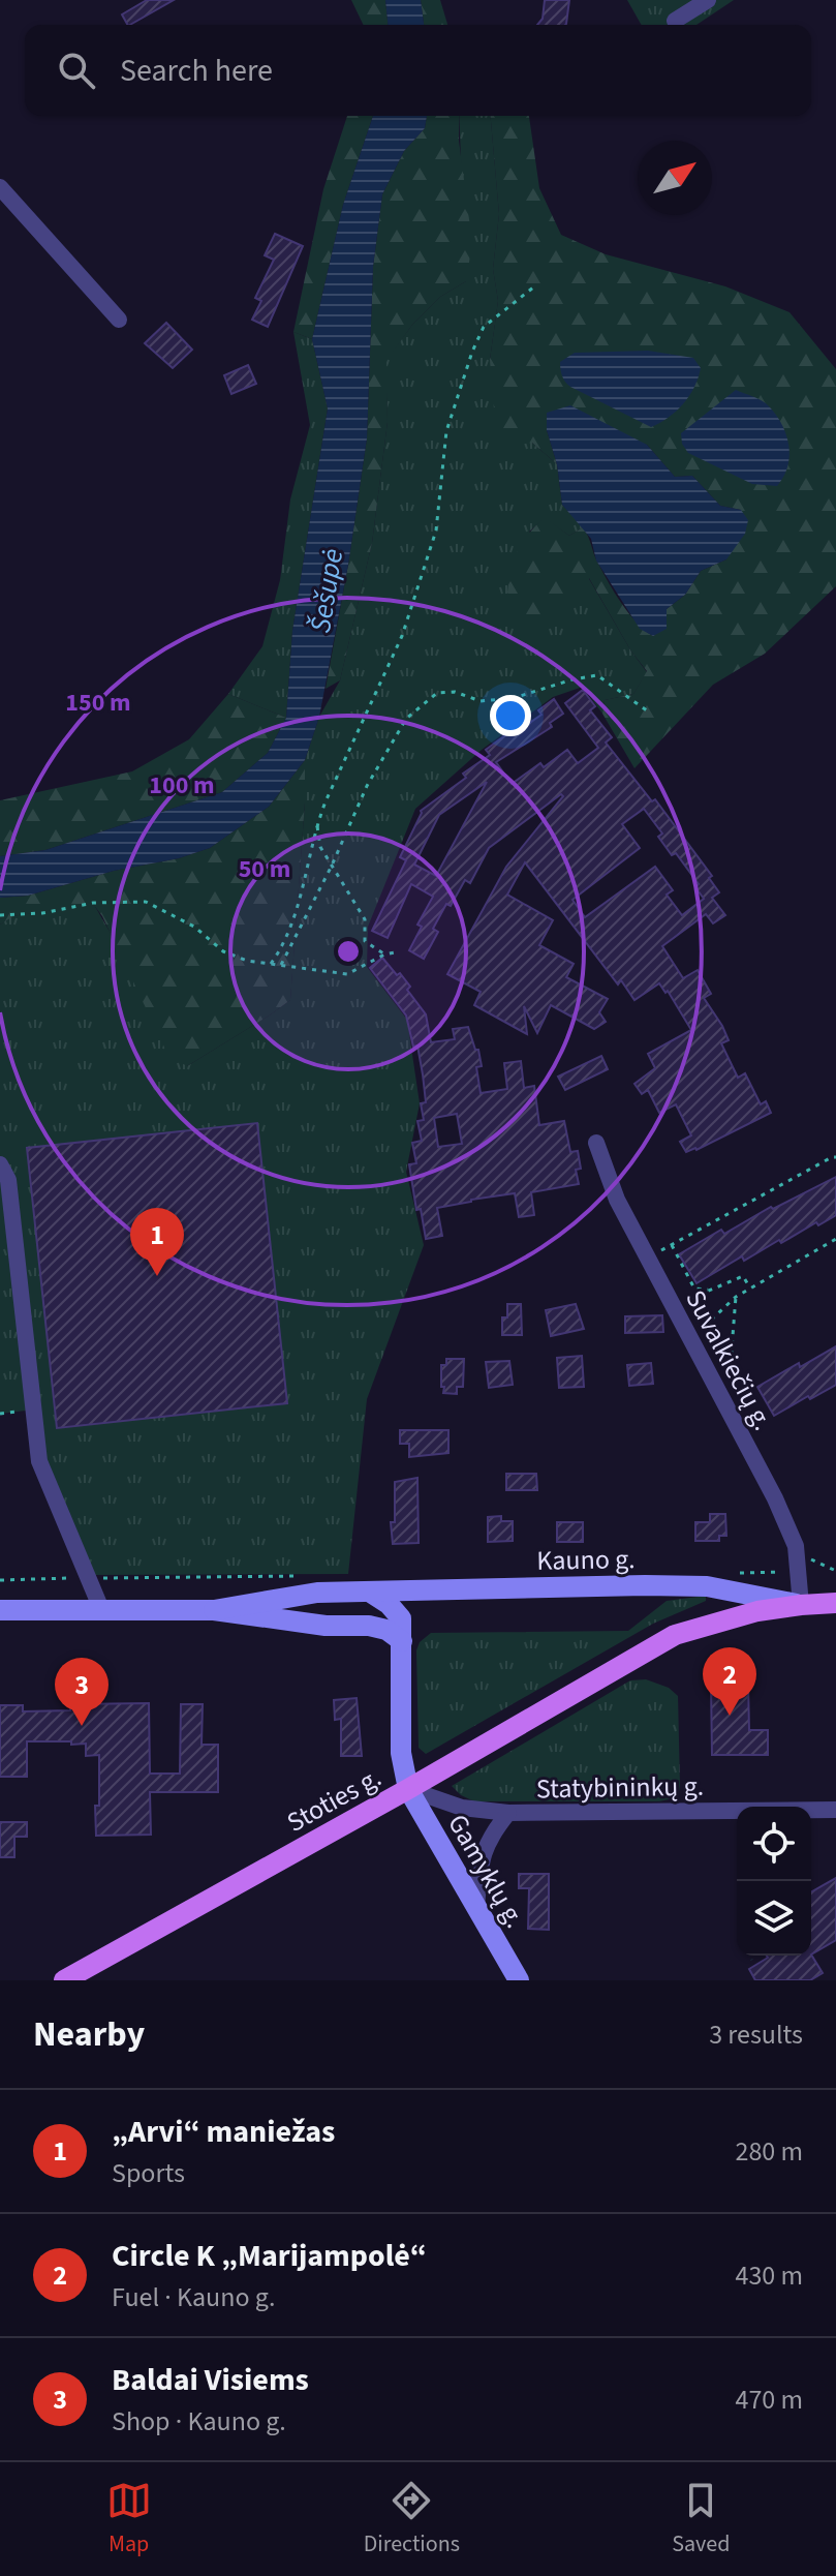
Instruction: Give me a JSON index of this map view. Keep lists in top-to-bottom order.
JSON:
{
  "streets": {
    "main road": ["Kauno g.", "Stoties g.", "Gamyklų g."],
    "street": ["Suvalkiečių g.", "Statybininkų g."]
  },
  "crossings": [
    ["Suvalkiečių g.", "Kauno g."],
    ["Kauno g.", "Stoties g."],
    ["Statybininkų g.", "Stoties g."],
    ["Statybininkų g.", "Gamyklų g."],
    ["Stoties g.", "Gamyklų g."]
  ],
  "water": ["Šešupė"],
  "north": "top right",
  "page": {
    "search": "Search here",
    "pins": ["1", "2", "3"],
    "heading": ["Nearby", "3 results"],
    "list": [
      {
        "mark": "1",
        "name": "„Arvi“ maniežas",
        "note": "Sports",
        "value": "280 m"
      },
      {
        "mark": "2",
        "name": "Circle K „Marijampolė“",
        "note": "Fuel · Kauno g.",
        "value": "430 m"
      },
      {
        "mark": "3",
        "name": "Baldai Visiems",
        "note": "Shop · Kauno g.",
        "value": "470 m"
      }
    ],
    "nav": ["Map", "Directions", "Saved"]
  },
  "rings": ["150 m", "100 m", "50 m"]
}
